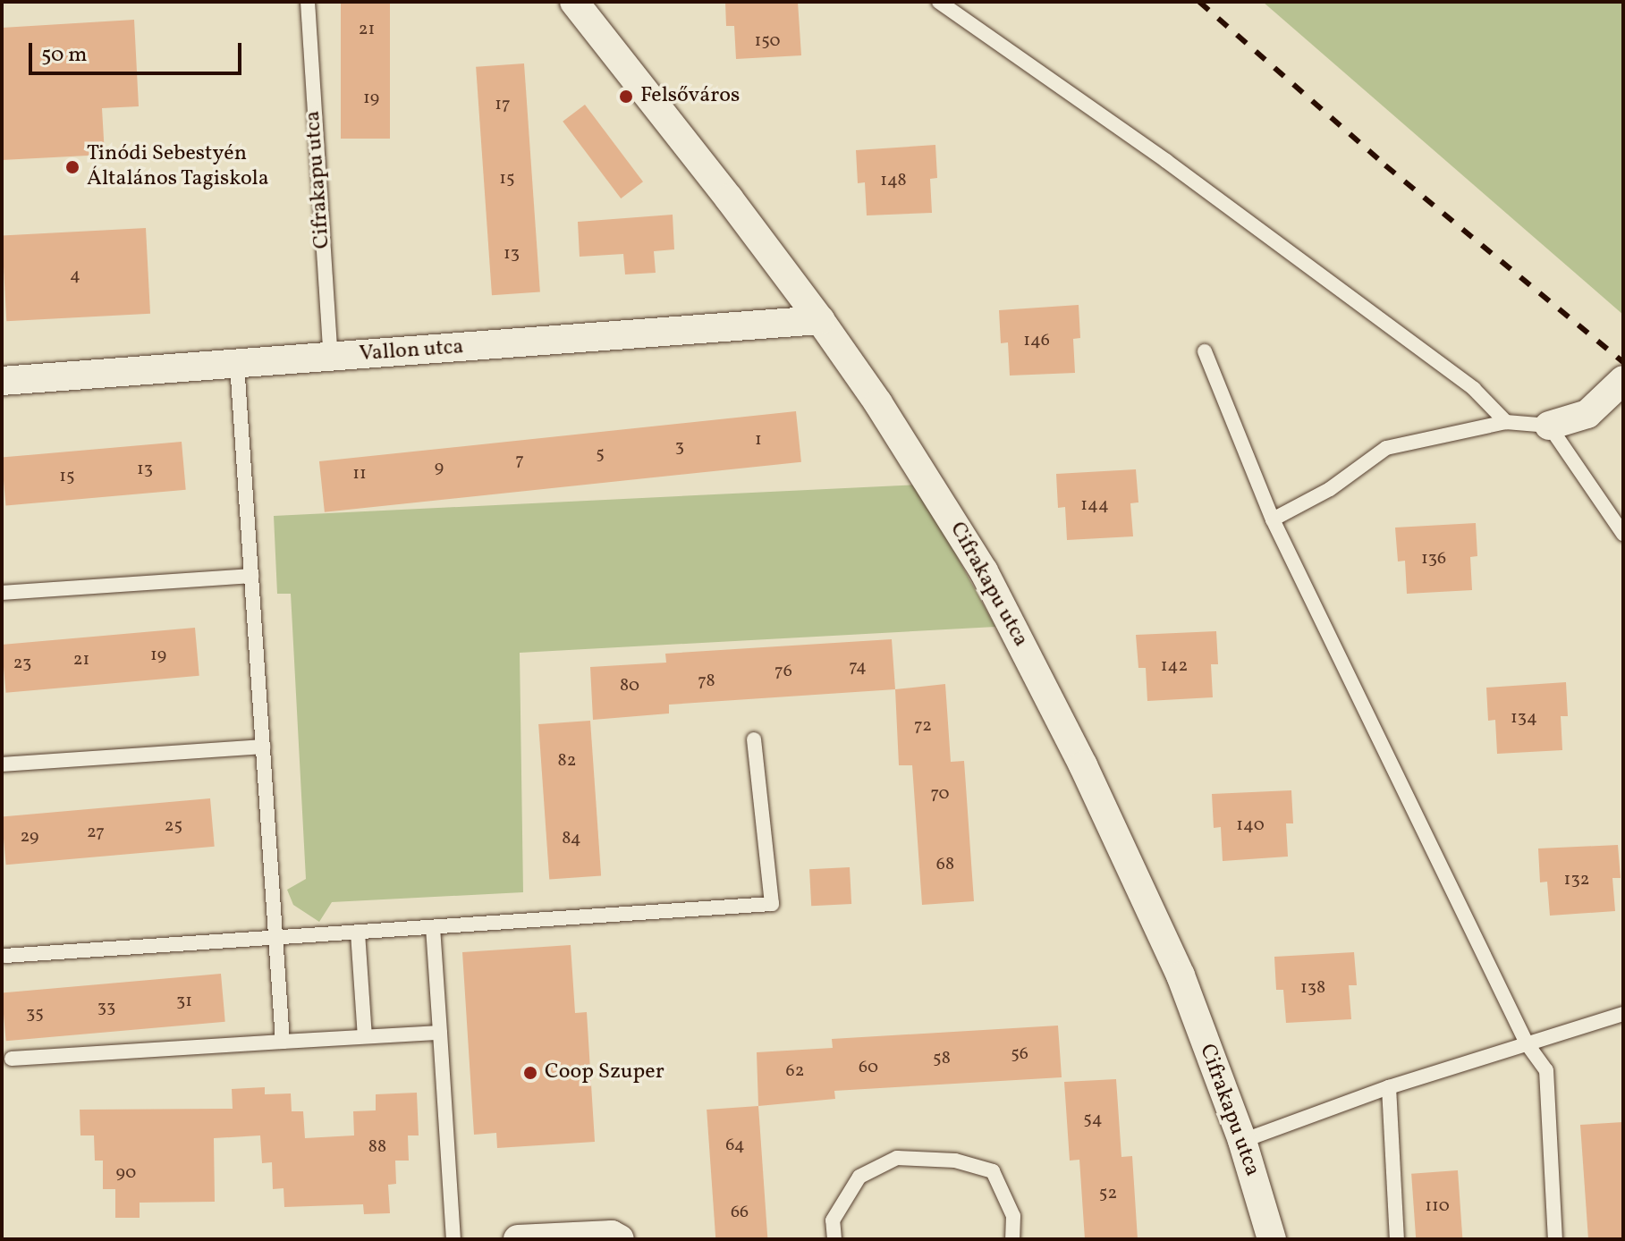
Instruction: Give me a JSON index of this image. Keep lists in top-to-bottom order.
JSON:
{
  "streets": {
    "street": ["Cifrakapu utca", "Vallon utca"]
  },
  "crossings": [
    ["Cifrakapu utca", "Vallon utca"]
  ],
  "places": ["Felsőváros", "Tinódi Sebestyén Általános Tagiskola", "Coop Szuper"],
  "house_numbers": [
    "21",
    "150",
    "19",
    "17",
    "15",
    "148",
    "13",
    "4",
    "146",
    "1",
    "3",
    "5",
    "7",
    "9",
    "13",
    "11",
    "15",
    "144",
    "136",
    "19",
    "21",
    "23",
    "142",
    "74",
    "76",
    "78",
    "80",
    "134",
    "72",
    "82",
    "70",
    "140",
    "25",
    "27",
    "29",
    "84",
    "68",
    "132",
    "138",
    "31",
    "33",
    "35",
    "56",
    "58",
    "60",
    "62",
    "54",
    "64",
    "88",
    "90",
    "52",
    "110",
    "66"
  ],
  "scale_bar": "50 m"
}
